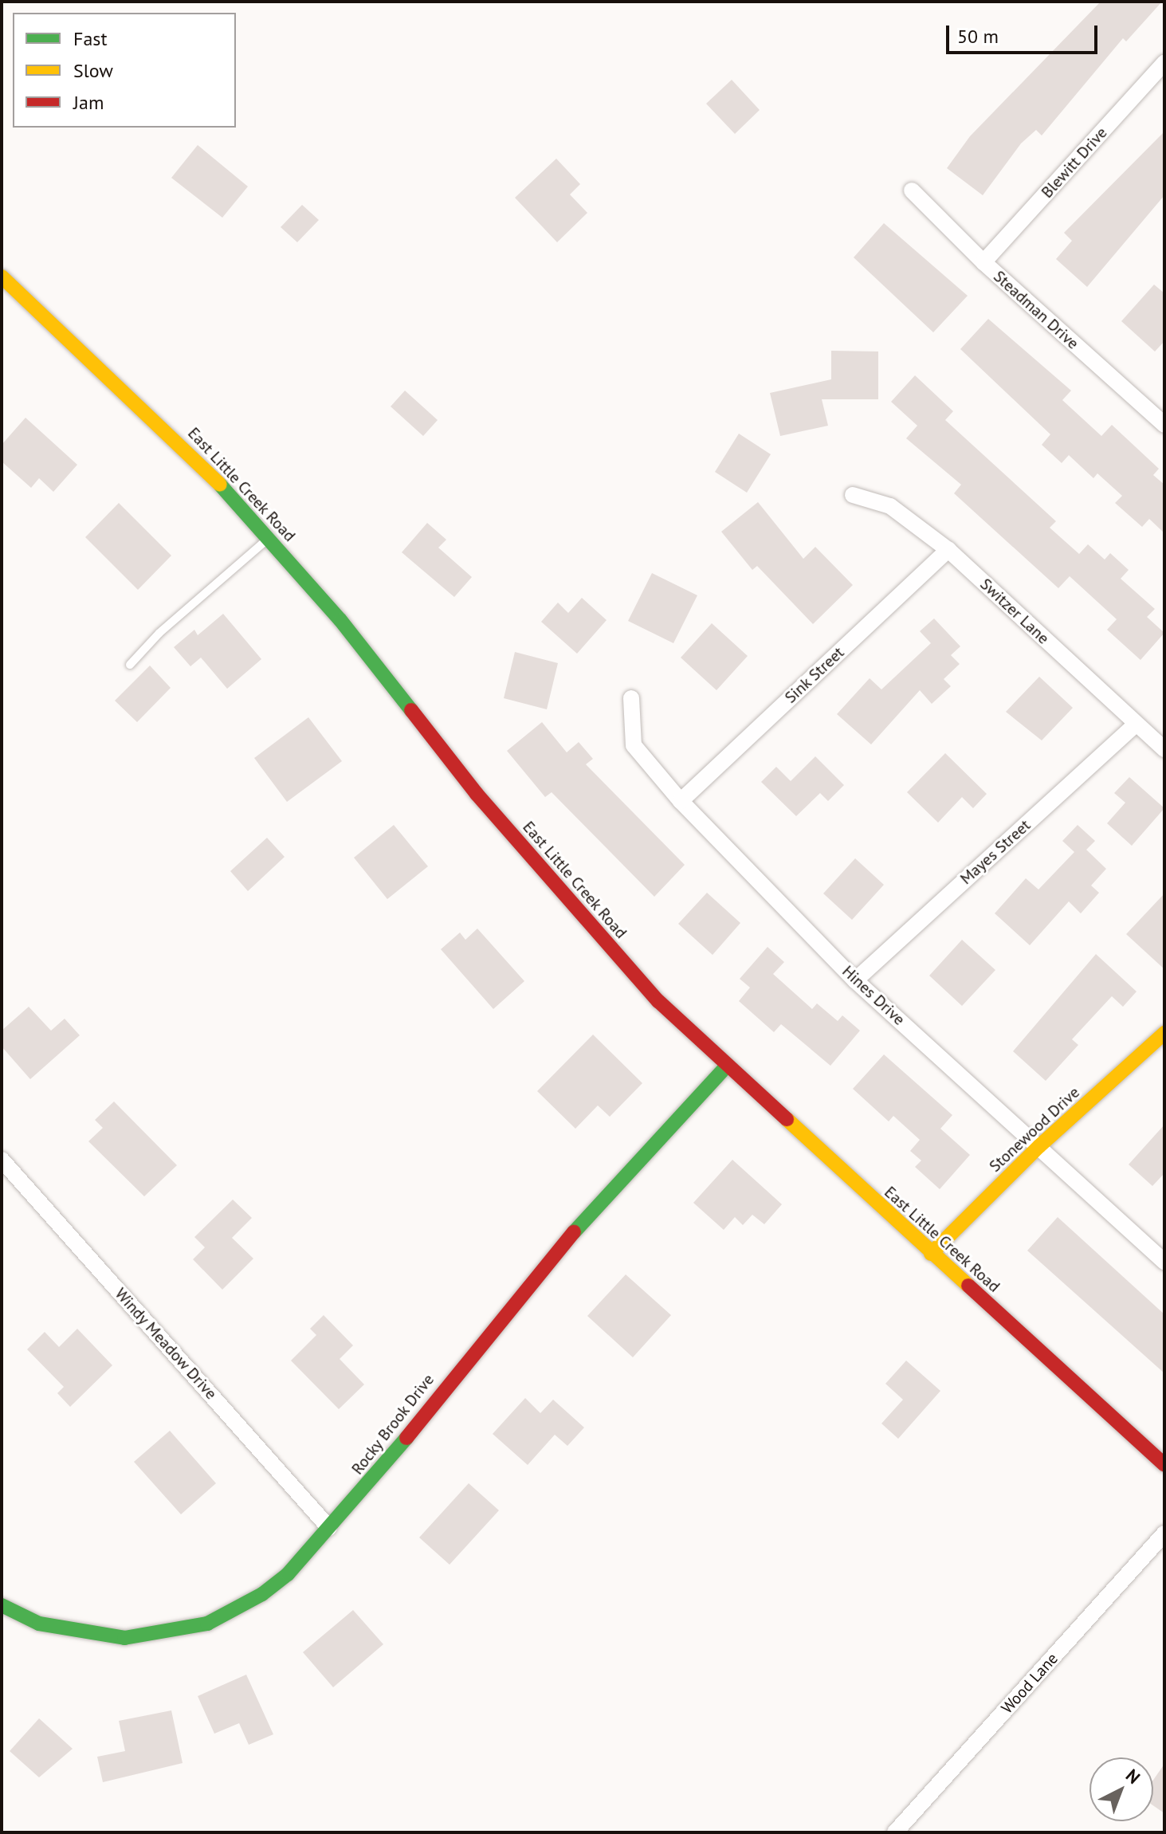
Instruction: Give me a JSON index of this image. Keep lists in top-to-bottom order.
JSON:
{
  "streets": {
    "street": [
      "Blewitt Drive",
      "Steadman Drive",
      "East Little Creek Road",
      "Switzer Lane",
      "Sink Street",
      "Mayes Street",
      "Hines Drive",
      "Stonewood Drive",
      "Windy Meadow Drive",
      "Rocky Brook Drive",
      "Wood Lane"
    ]
  },
  "crossings": [
    ["Blewitt Drive", "Steadman Drive"],
    ["East Little Creek Road", "Stonewood Drive"],
    ["East Little Creek Road", "Rocky Brook Drive"],
    ["Switzer Lane", "Sink Street"],
    ["Switzer Lane", "Mayes Street"],
    ["Sink Street", "Hines Drive"],
    ["Mayes Street", "Hines Drive"],
    ["Hines Drive", "Stonewood Drive"],
    ["Windy Meadow Drive", "Rocky Brook Drive"]
  ],
  "legend": ["Fast", "Slow", "Jam"],
  "scale_bar": "50 m",
  "north": "top right"
}
